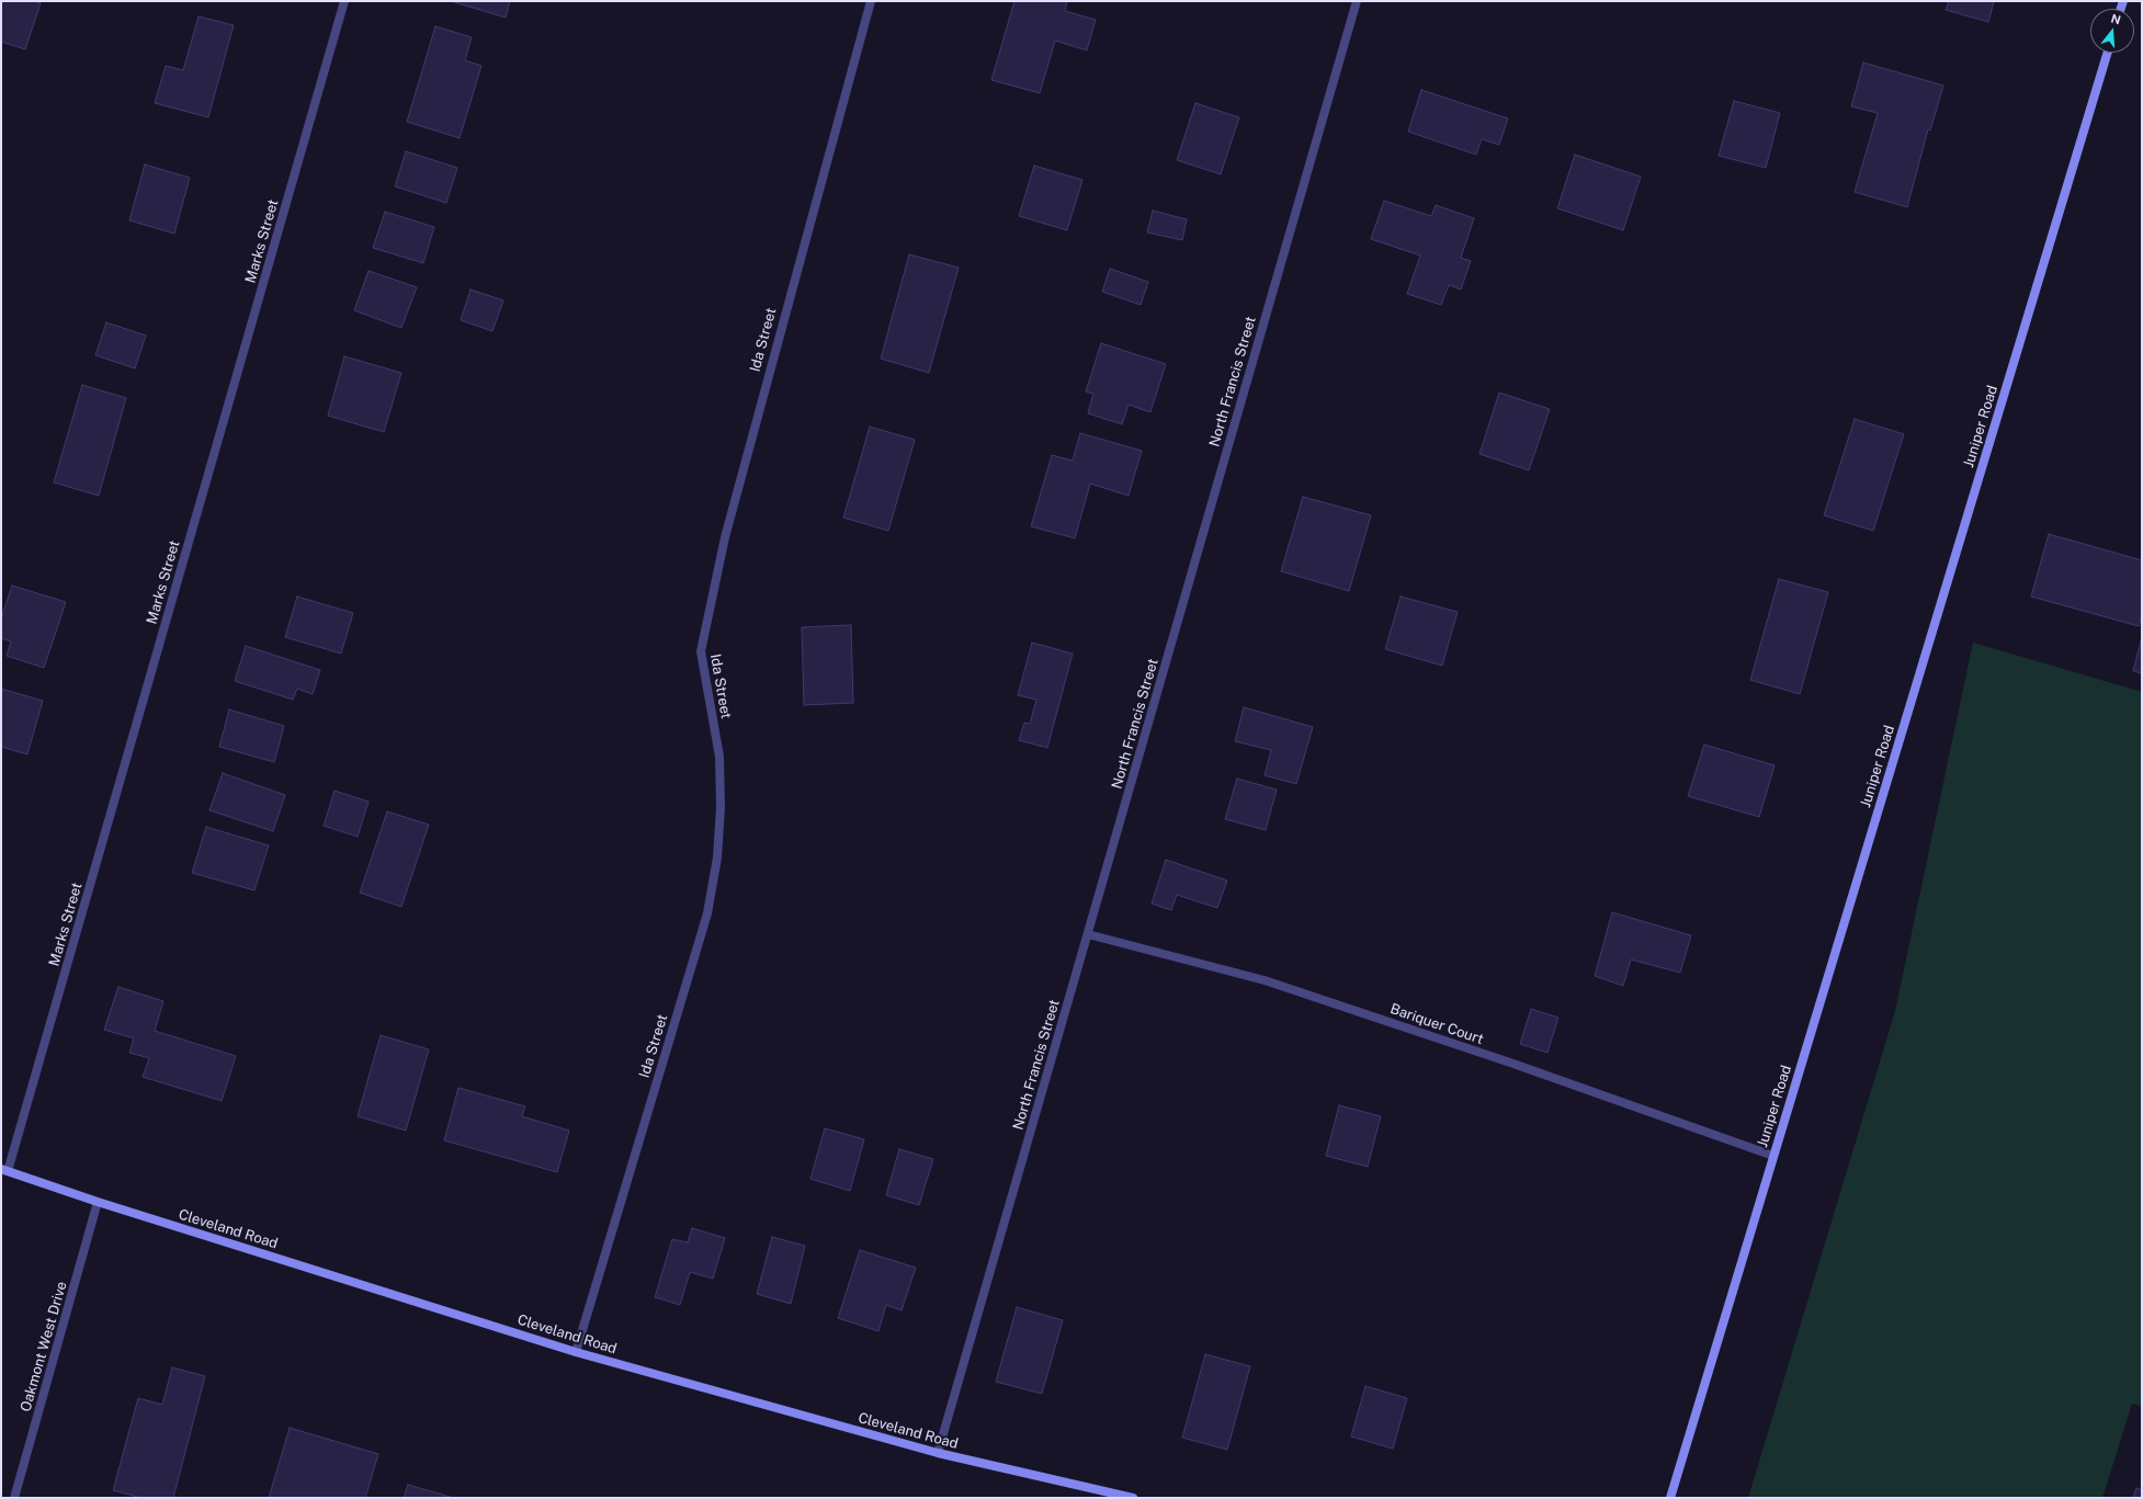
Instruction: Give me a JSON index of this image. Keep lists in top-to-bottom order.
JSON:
{
  "streets": {
    "street": [
      "Marks Street",
      "Ida Street",
      "North Francis Street",
      "Juniper Road",
      "Bariquer Court",
      "Cleveland Road",
      "Oakmont West Drive"
    ]
  },
  "crossings": [
    ["Marks Street", "Cleveland Road"],
    ["Ida Street", "Cleveland Road"],
    ["North Francis Street", "Bariquer Court"],
    ["North Francis Street", "Cleveland Road"],
    ["Juniper Road", "Bariquer Court"],
    ["Cleveland Road", "Oakmont West Drive"]
  ],
  "north": "top"
}
